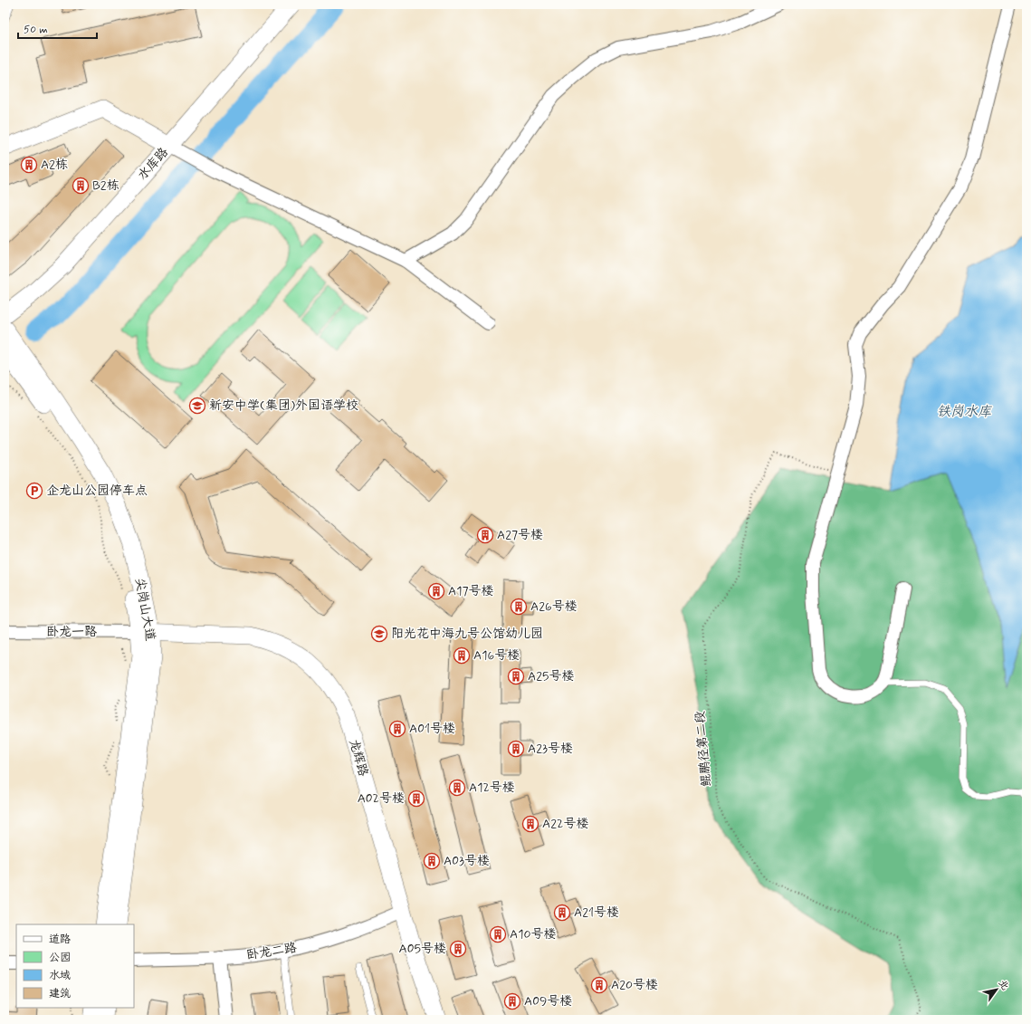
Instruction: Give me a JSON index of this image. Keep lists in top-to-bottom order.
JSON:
{
  "streets": {
    "main road": ["水库路", "尖岗山大道", "龙辉路"],
    "street": ["卧龙一路", "卧龙二路"],
    "path": ["鲲鹏径第二段"]
  },
  "crossings": [
    ["尖岗山大道", "卧龙一路"],
    ["尖岗山大道", "龙辉路"],
    ["卧龙一路", "龙辉路"],
    ["龙辉路", "卧龙二路"]
  ],
  "water": ["铁岗水库"],
  "places": {
    "building": [
      "A2栋",
      "B2栋",
      "A27号楼",
      "A17号楼",
      "A26号楼",
      "A16号楼",
      "A25号楼",
      "A01号楼",
      "A23号楼",
      "A12号楼",
      "A02号楼",
      "A22号楼",
      "A03号楼",
      "A21号楼",
      "A10号楼",
      "A05号楼",
      "A20号楼",
      "A09号楼"
    ],
    "school or university": ["新安中学(集团)外国语学校", "阳光花中海九号公馆幼儿园"],
    "parking": ["企龙山公园停车点"]
  },
  "legend": [
    "道路",
    "公园",
    "水域",
    "建筑"
  ],
  "scale_bar": "50 m",
  "north": "top right"
}
